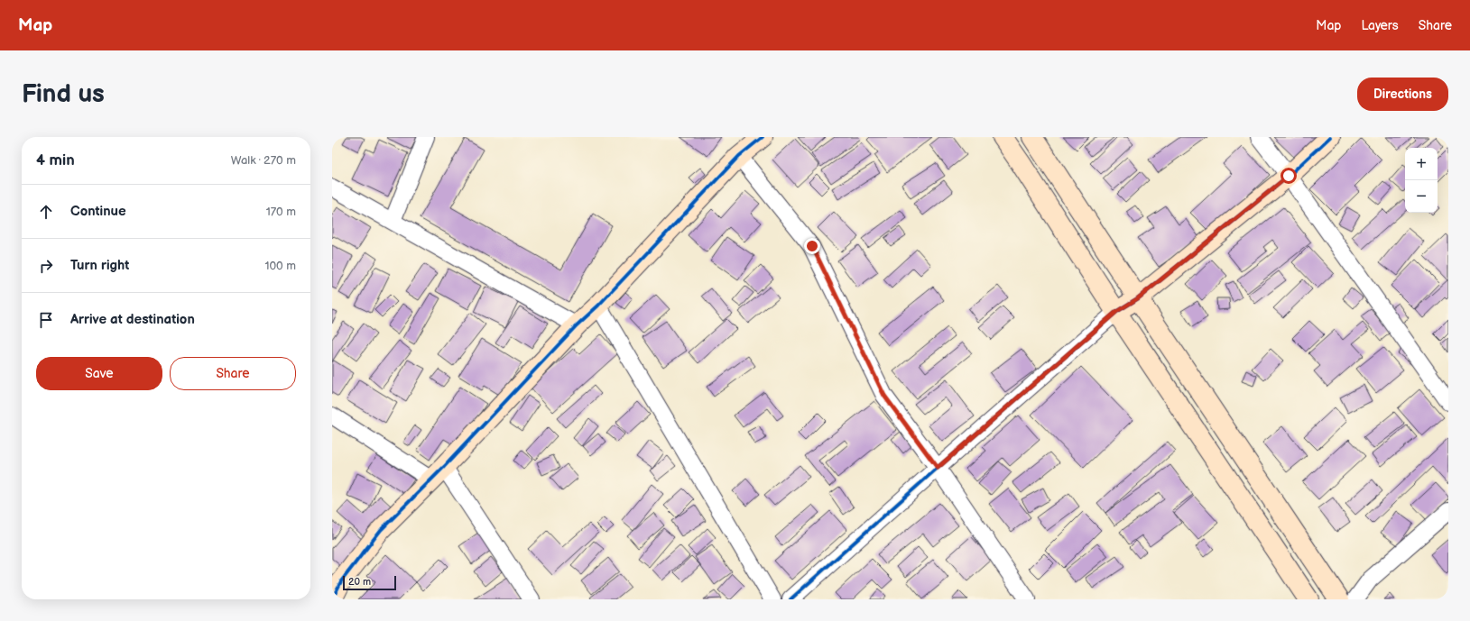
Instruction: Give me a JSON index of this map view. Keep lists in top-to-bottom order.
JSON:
{
  "scale_bar": "20 m",
  "page": {
    "header": "Map",
    "nav": ["Map", "Layers", "Share"],
    "buttons": [
      "Directions",
      ["Save", "Share"]
    ],
    "title": "Find us",
    "heading": ["4 min", "Walk · 270 m"],
    "map_buttons": ["+", "−"],
    "list": [
      ["Continue", "170 m"],
      ["Turn right", "100 m"],
      "Arrive at destination"
    ],
    "scale": "20 m"
  }
}
